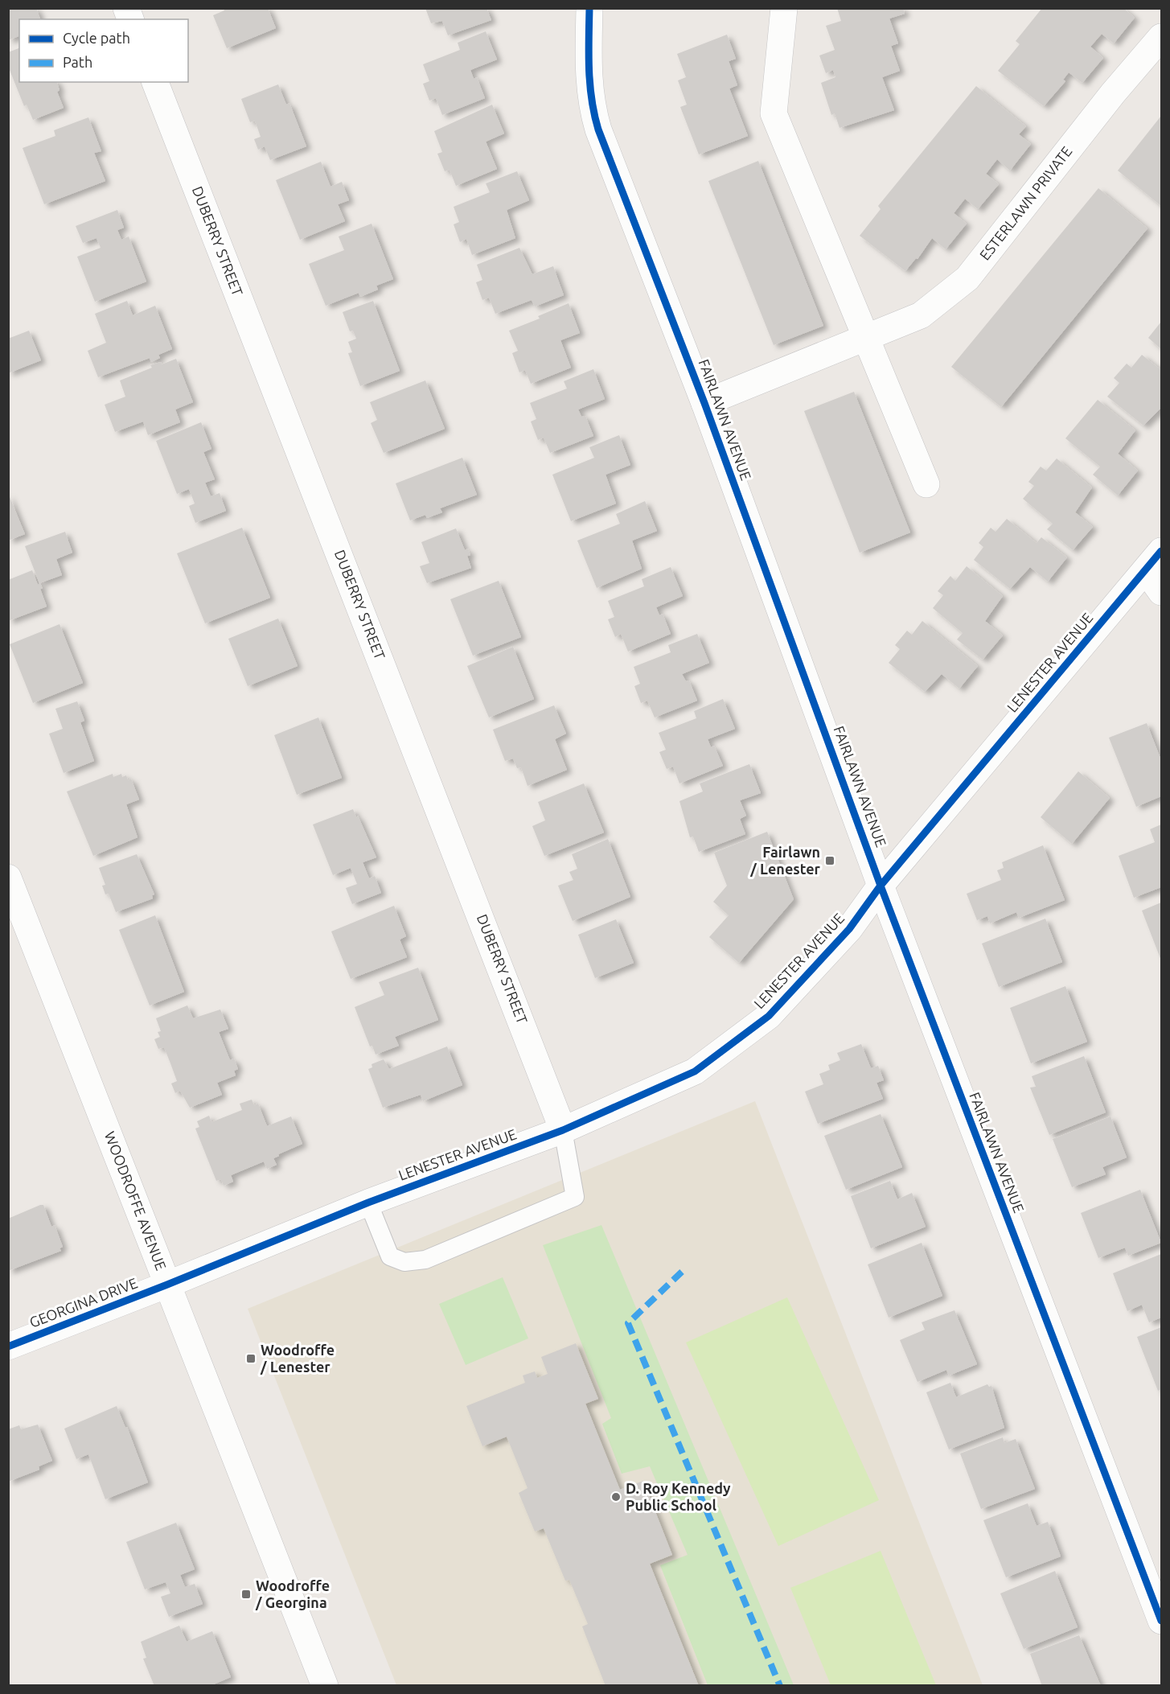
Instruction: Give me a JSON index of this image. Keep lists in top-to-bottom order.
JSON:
{
  "streets": {
    "street": [
      "ESTERLAWN PRIVATE",
      "DUBERRY STREET",
      "FAIRLAWN AVENUE",
      "LENESTER AVENUE",
      "WOODROFFE AVENUE",
      "GEORGINA DRIVE"
    ]
  },
  "crossings": [
    ["ESTERLAWN PRIVATE", "FAIRLAWN AVENUE"],
    ["DUBERRY STREET", "LENESTER AVENUE"],
    ["FAIRLAWN AVENUE", "LENESTER AVENUE"],
    ["LENESTER AVENUE", "WOODROFFE AVENUE"],
    ["LENESTER AVENUE", "GEORGINA DRIVE"],
    ["WOODROFFE AVENUE", "GEORGINA DRIVE"]
  ],
  "places": {
    "transit": ["Fairlawn / Lenester", "Woodroffe / Lenester", "Woodroffe / Georgina"],
    "other": ["D. Roy Kennedy Public School"]
  },
  "legend": ["Cycle path", "Path"]
}
